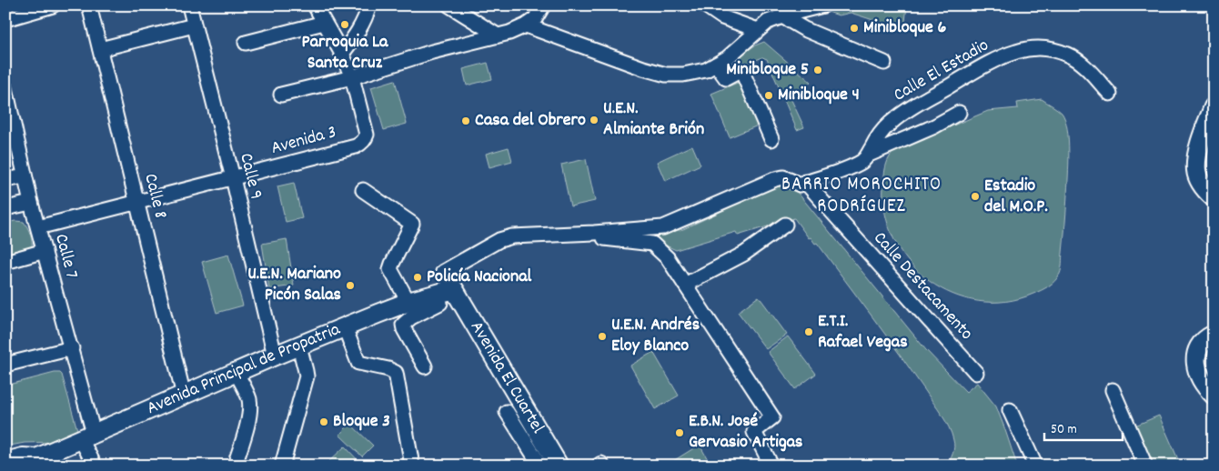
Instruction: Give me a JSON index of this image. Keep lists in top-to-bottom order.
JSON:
{
  "streets": {
    "main road": ["Avenida Principal de Propatria", "Avenida El Cuartel"],
    "street": [
      "Calle El Estadio",
      "Avenida 3",
      "Calle 9",
      "Calle 8",
      "Calle 7",
      "Calle Destacamento"
    ]
  },
  "crossings": [
    ["Calle El Estadio", "Calle Destacamento"],
    ["Avenida 3", "Calle 9"],
    ["Avenida 3", "Calle 8"],
    ["Avenida 3", "Calle 7"],
    ["Calle 9", "Avenida Principal de Propatria"],
    ["Calle 8", "Avenida Principal de Propatria"],
    ["Calle 7", "Avenida Principal de Propatria"],
    ["Avenida Principal de Propatria", "Avenida El Cuartel"]
  ],
  "districts": ["BARRIO MOROCHITO RODRÍGUEZ"],
  "places": [
    "Parroquia La Santa Cruz",
    "Minibloque 6",
    "Minibloque 5",
    "Minibloque 4",
    "U.E.N. Almiante Brión",
    "Casa del Obrero",
    "Estadio del M.O.P.",
    "Policía Nacional",
    "U.E.N. Mariano Picón Salas",
    "E.T.I. Rafael Vegas",
    "U.E.N. Andrés Eloy Blanco",
    "Bloque 3",
    "E.B.N. José Gervasio Artigas"
  ],
  "scale_bar": "50 m"
}
